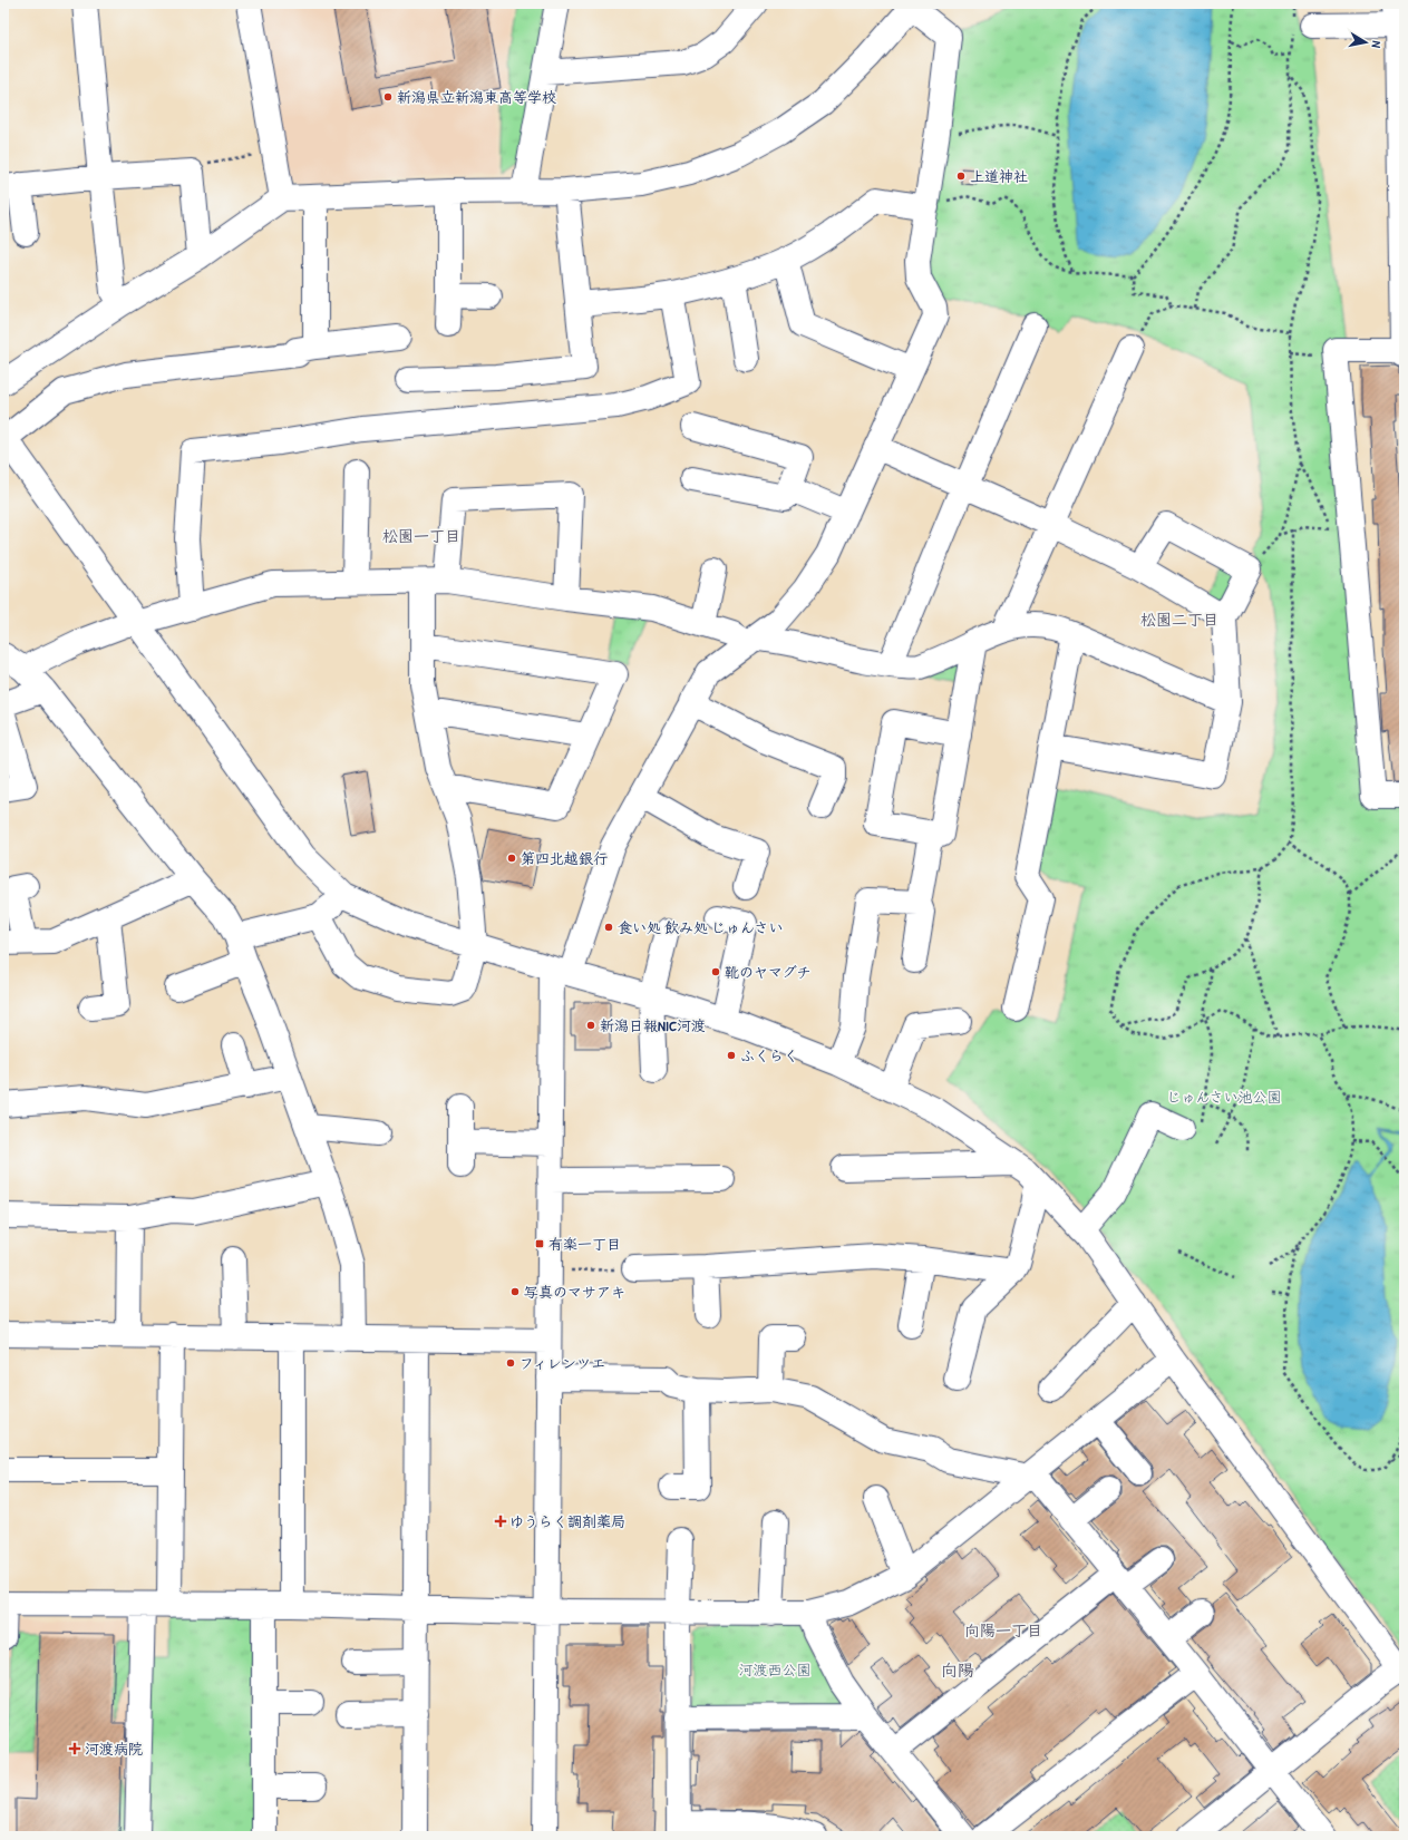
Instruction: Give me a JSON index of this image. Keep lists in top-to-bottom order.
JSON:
{
  "districts": [
    "松園一丁目",
    "松園二丁目",
    "向陽一丁目",
    "向陽"
  ],
  "parks": ["じゅんさい池公園", "河渡西公園"],
  "places": {
    "other": [
      "新潟県立新潟東高等学校",
      "上道神社",
      "第四北越銀行",
      "食い処 飲み処 じゅんさい",
      "靴のヤマグチ",
      "新潟日報NIC河渡",
      "ふくらく",
      "写真のマサアキ",
      "フィレンツエ"
    ],
    "transit": ["有楽一丁目"],
    "health": ["ゆうらく調剤薬局", "河渡病院"]
  },
  "north": "right"
}
